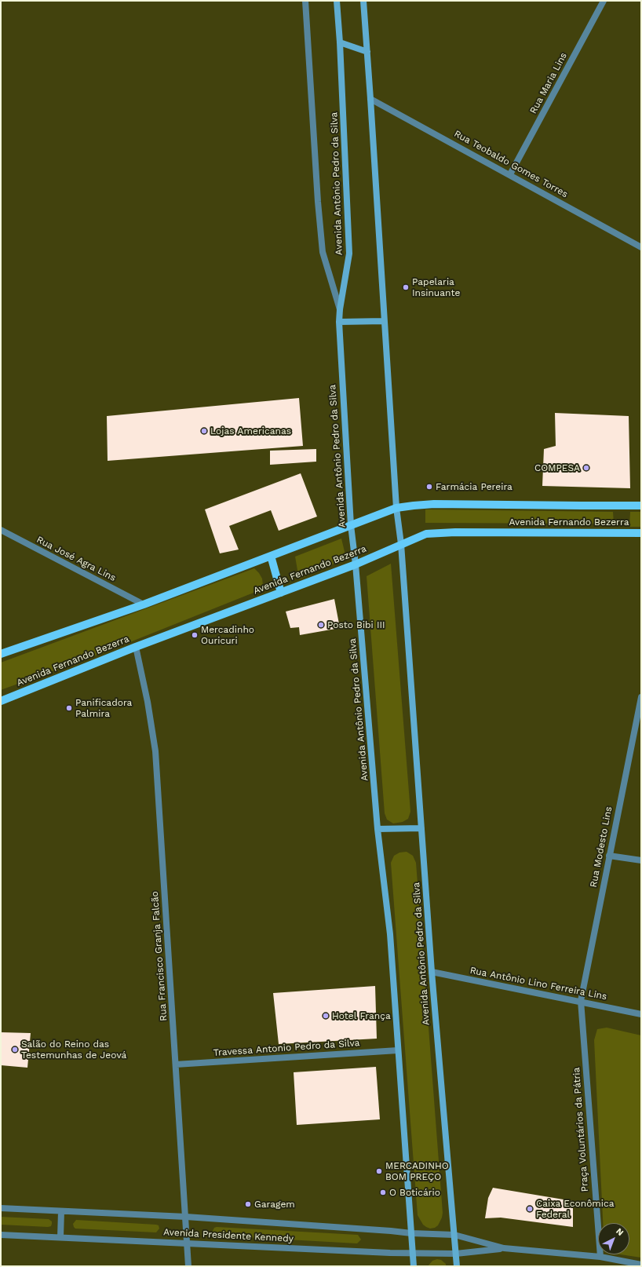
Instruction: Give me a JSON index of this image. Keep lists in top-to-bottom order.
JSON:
{
  "streets": {
    "main road": ["Avenida Antônio Pedro da Silva", "Avenida Fernando Bezerra"],
    "street": [
      "Rua Maria Lins",
      "Rua Teobaldo Gomes Torres",
      "Rua José Agra Lins",
      "Rua Modesto Lins",
      "Rua Francisco Granja Falcão",
      "Rua Antônio Lino Ferreira Lins",
      "Travessa Antonio Pedro da Silva",
      "Praça Voluntários da Pátria",
      "Avenida Presidente Kennedy"
    ]
  },
  "crossings": [
    ["Rua Maria Lins", "Rua Teobaldo Gomes Torres"],
    ["Rua Teobaldo Gomes Torres", "Avenida Antônio Pedro da Silva"],
    ["Avenida Antônio Pedro da Silva", "Avenida Fernando Bezerra"],
    ["Avenida Antônio Pedro da Silva", "Rua Antônio Lino Ferreira Lins"],
    ["Avenida Antônio Pedro da Silva", "Travessa Antonio Pedro da Silva"],
    ["Avenida Antônio Pedro da Silva", "Avenida Presidente Kennedy"],
    ["Avenida Fernando Bezerra", "Rua José Agra Lins"],
    ["Avenida Fernando Bezerra", "Rua Francisco Granja Falcão"],
    ["Rua Modesto Lins", "Rua Antônio Lino Ferreira Lins"],
    ["Rua Modesto Lins", "Praça Voluntários da Pátria"],
    ["Rua Francisco Granja Falcão", "Travessa Antonio Pedro da Silva"],
    ["Rua Francisco Granja Falcão", "Avenida Presidente Kennedy"],
    ["Rua Antônio Lino Ferreira Lins", "Praça Voluntários da Pátria"]
  ],
  "places": [
    "Papelaria Insinuante",
    "Lojas Americanas",
    "COMPESA",
    "Farmácia Pereira",
    "Posto Bibi III",
    "Mercadinho Ouricuri",
    "Panificadora Palmira",
    "Hotel França",
    "Salão do Reino das Testemunhas de Jeová",
    "MERCADINHO BOM PREÇO",
    "O Boticário",
    "Garagem",
    "Caixa Econômica Federal"
  ],
  "north": "top right"
}
